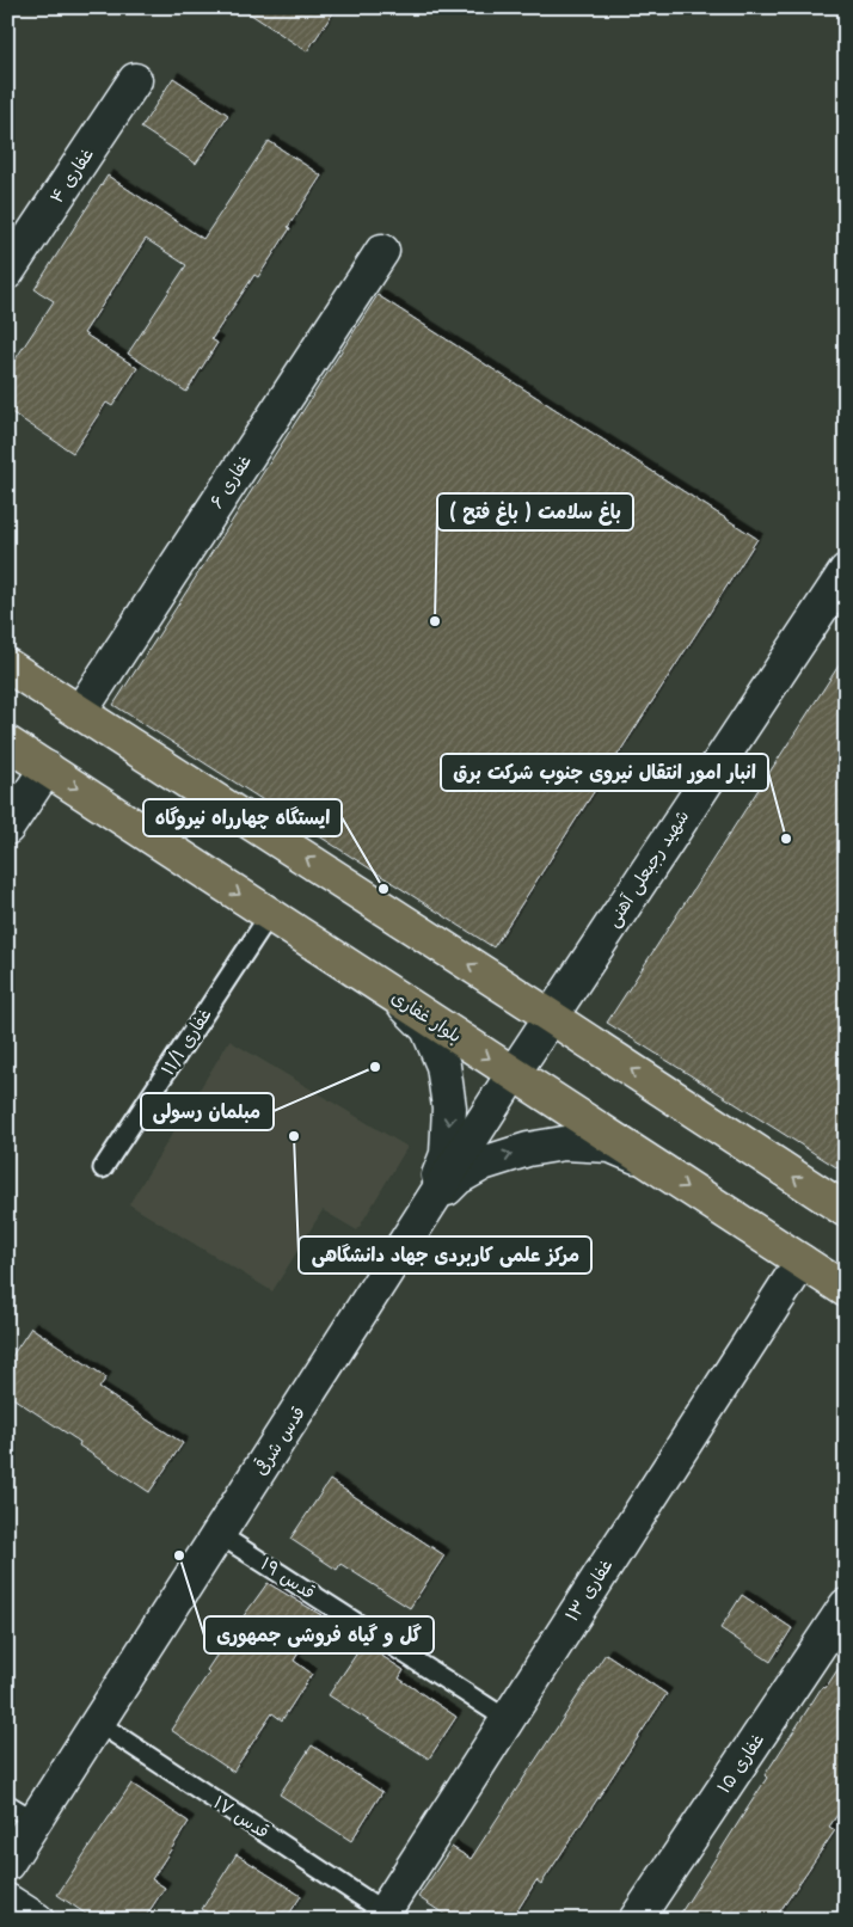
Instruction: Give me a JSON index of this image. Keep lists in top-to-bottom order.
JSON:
{
  "streets": {
    "main road": ["بلوار غفاری"],
    "street": [
      "غفاری ۴",
      "غفاری ۶",
      "شهید رجبعلی آهنی",
      "قدس شرقی",
      "غفاری ۱۳",
      "غفاری ۱۵"
    ],
    "lane": ["غفاری ۱۱/۱", "قدس ۱۹", "قدس ۱۷"]
  },
  "crossings": [
    ["شهید رجبعلی آهنی", "قدس شرقی"],
    ["بلوار غفاری", "غفاری ۱۱/۱"],
    ["بلوار غفاری", "قدس شرقی"],
    ["بلوار غفاری", "غفاری ۱۳"],
    ["قدس شرقی", "قدس ۱۹"],
    ["قدس شرقی", "قدس ۱۷"],
    ["قدس ۱۹", "غفاری ۱۳"],
    ["غفاری ۱۳", "قدس ۱۷"]
  ],
  "places": [
    "باغ سلامت ( باغ فتح )",
    "انبار امور انتقال نیروی جنوب شرکت برق",
    "ایستگاه چهارراه نیروگاه",
    "مبلمان رسولی",
    "مرکز علمی کاربردی جهاد دانشگاهی",
    "گل و گیاه فروشی جمهوری"
  ]
}
